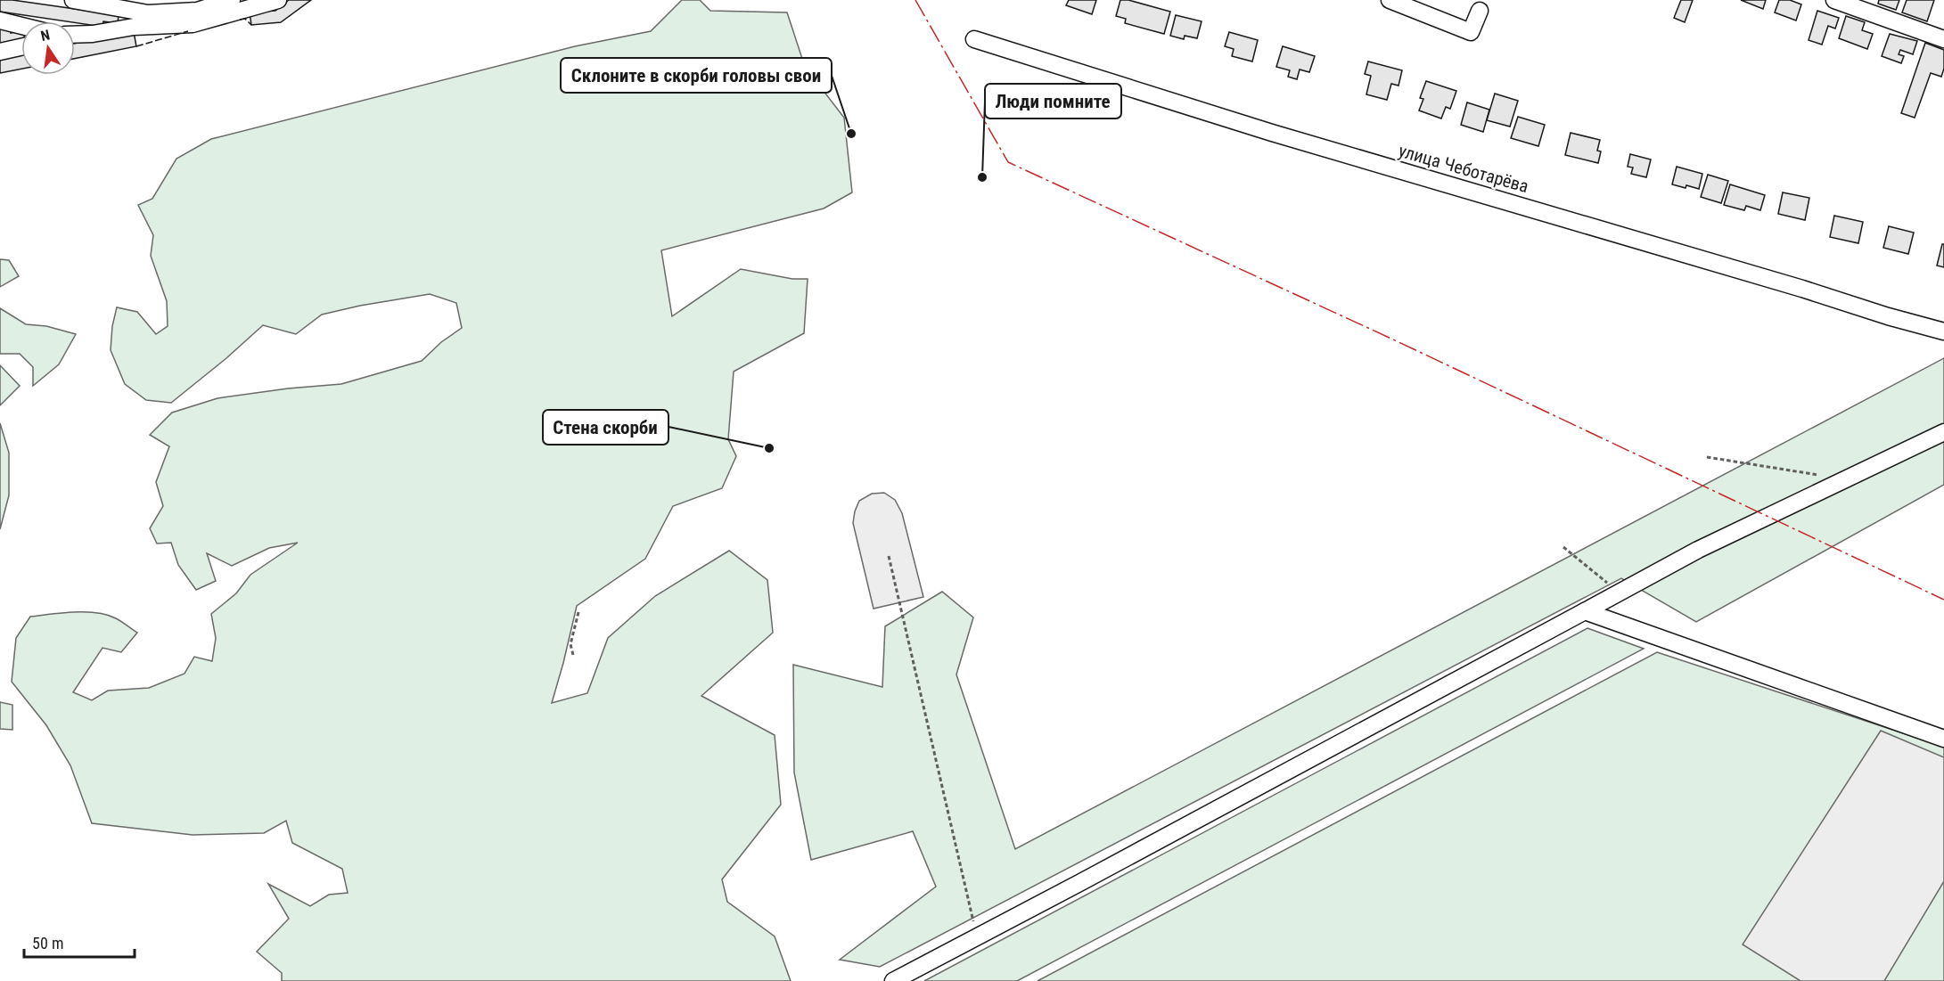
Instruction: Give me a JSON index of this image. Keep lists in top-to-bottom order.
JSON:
{
  "streets": {
    "street": ["улица Чеботарёва"]
  },
  "places": ["Склоните в скорби головы свои", "Люди помните", "Стена скорби"],
  "scale_bar": "50 m",
  "north": "top"
}
